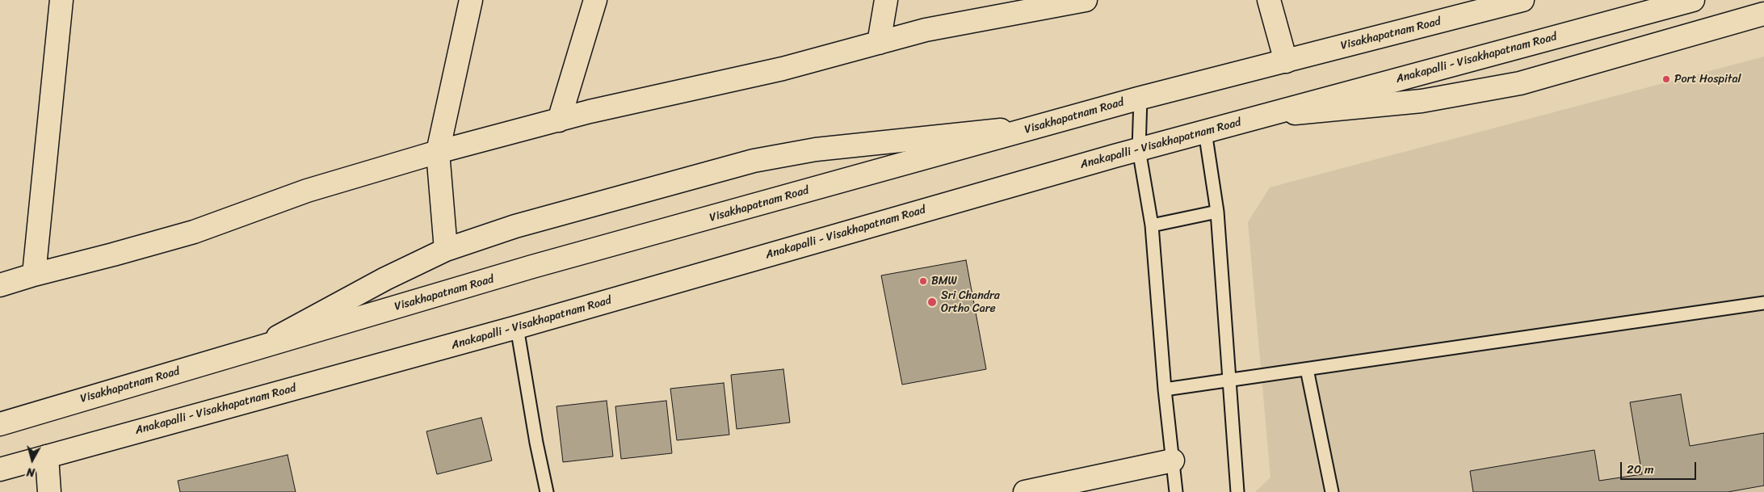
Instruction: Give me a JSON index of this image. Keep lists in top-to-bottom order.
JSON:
{
  "streets": {
    "street": ["Visakhapatnam Road", "Anakapalli - Visakhapatnam Road"]
  },
  "places": ["Port Hospital", "BMW", "Sri Chandra Ortho Care"],
  "scale_bar": "20 m",
  "north": "bottom"
}
